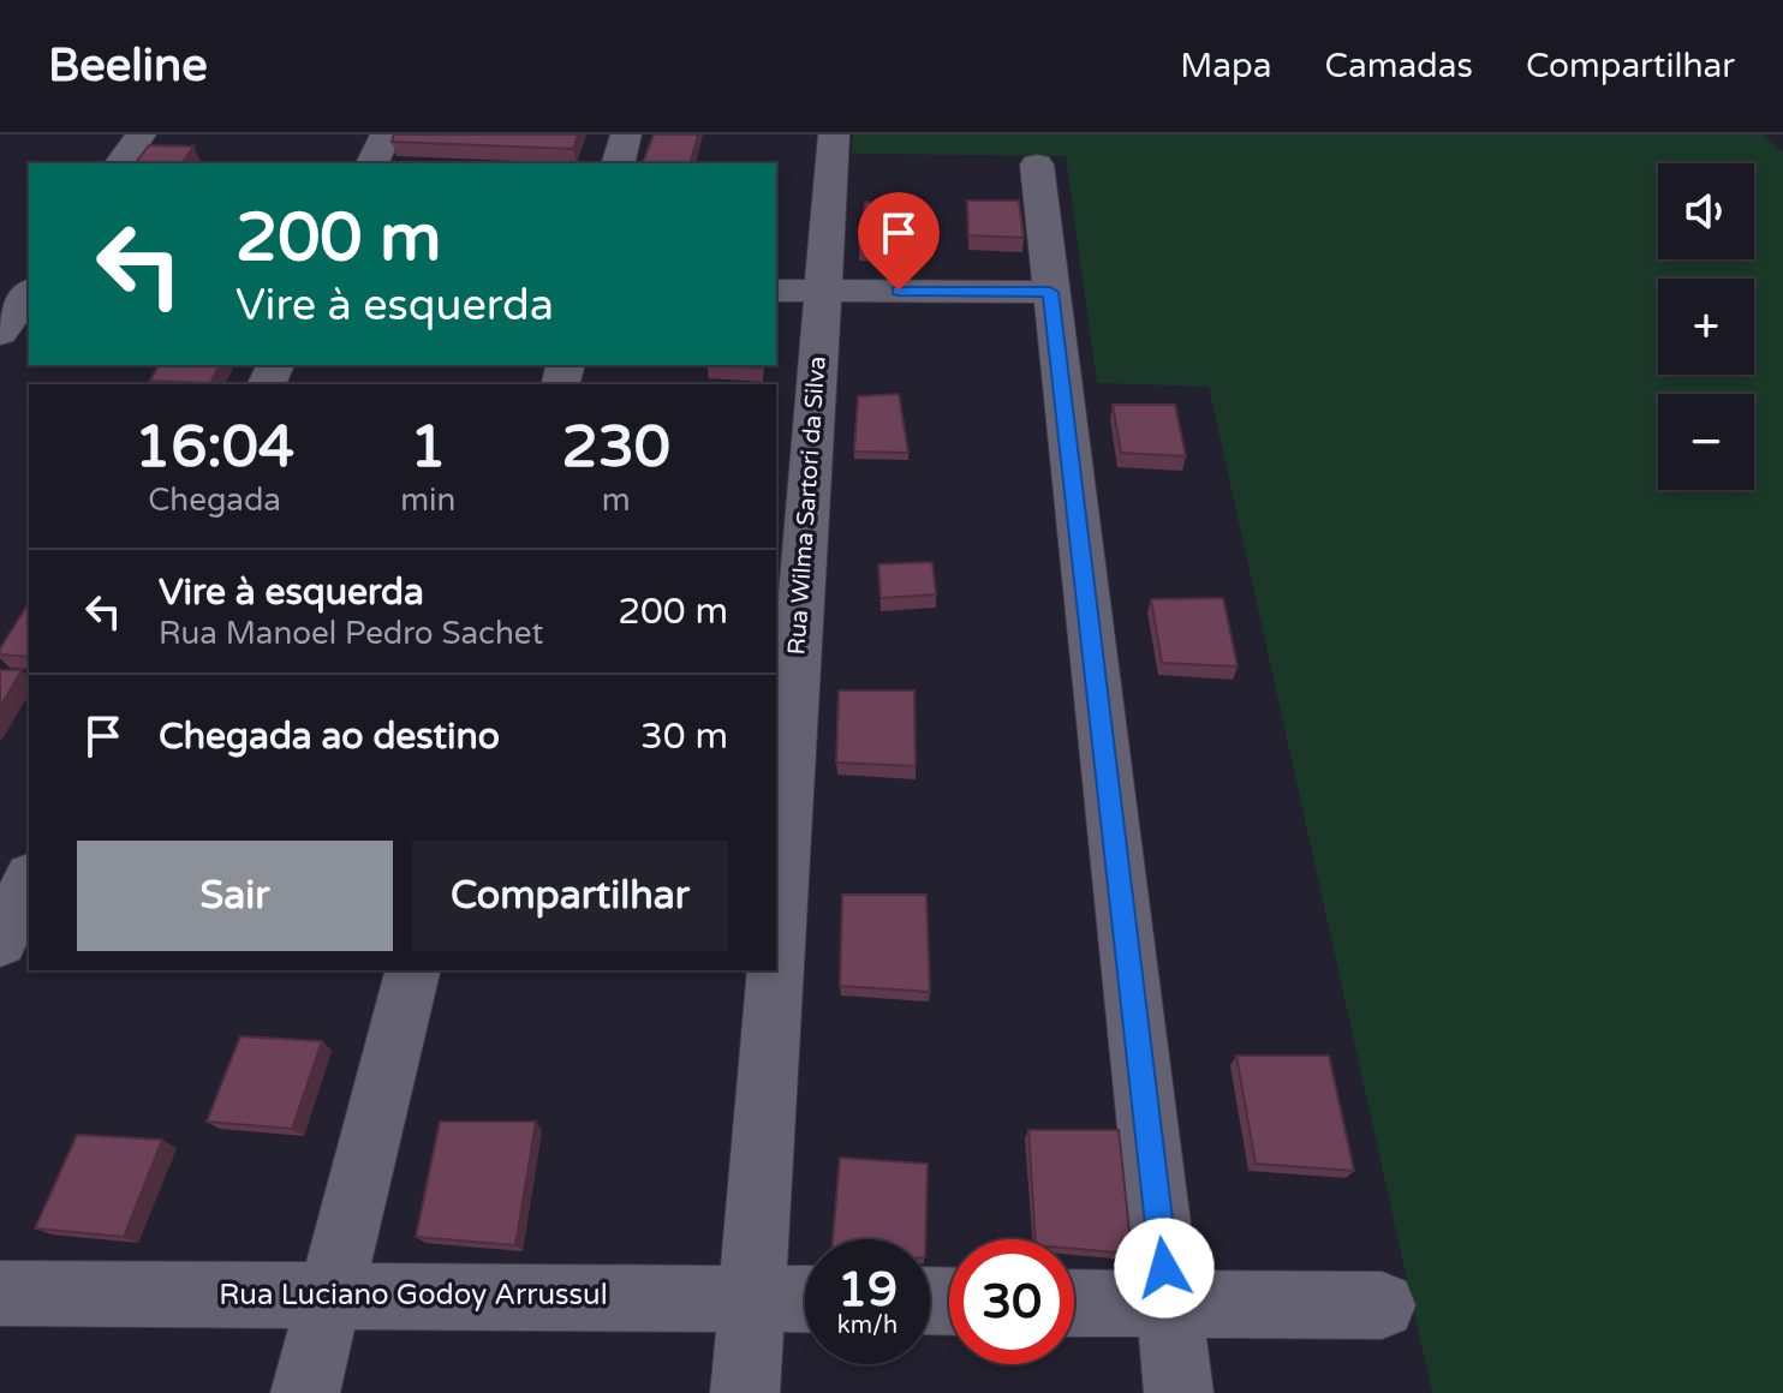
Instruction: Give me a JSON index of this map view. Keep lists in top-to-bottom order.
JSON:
{
  "streets": {
    "street": ["Rua Wilma Sartori da Silva", "Rua Luciano Godoy Arrussul"]
  },
  "crossings": [
    ["Rua Wilma Sartori da Silva", "Rua Luciano Godoy Arrussul"]
  ],
  "page": {
    "header": "Beeline",
    "nav": ["Mapa", "Camadas", "Compartilhar"],
    "map_buttons": ["+", "−"],
    "turn": ["200 m", "Vire à esquerda"],
    "eta": [
      "16:04",
      "Chegada",
      "1",
      "min",
      "230",
      "m"
    ],
    "list": [
      {
        "name": "Vire à esquerda",
        "note": "Rua Manoel Pedro Sachet",
        "value": "200 m"
      },
      {
        "name": "Chegada ao destino",
        "value": "30 m"
      }
    ],
    "buttons": ["Sair", "Compartilhar"],
    "speed": "19 km/h",
    "limit": "30"
  }
}
